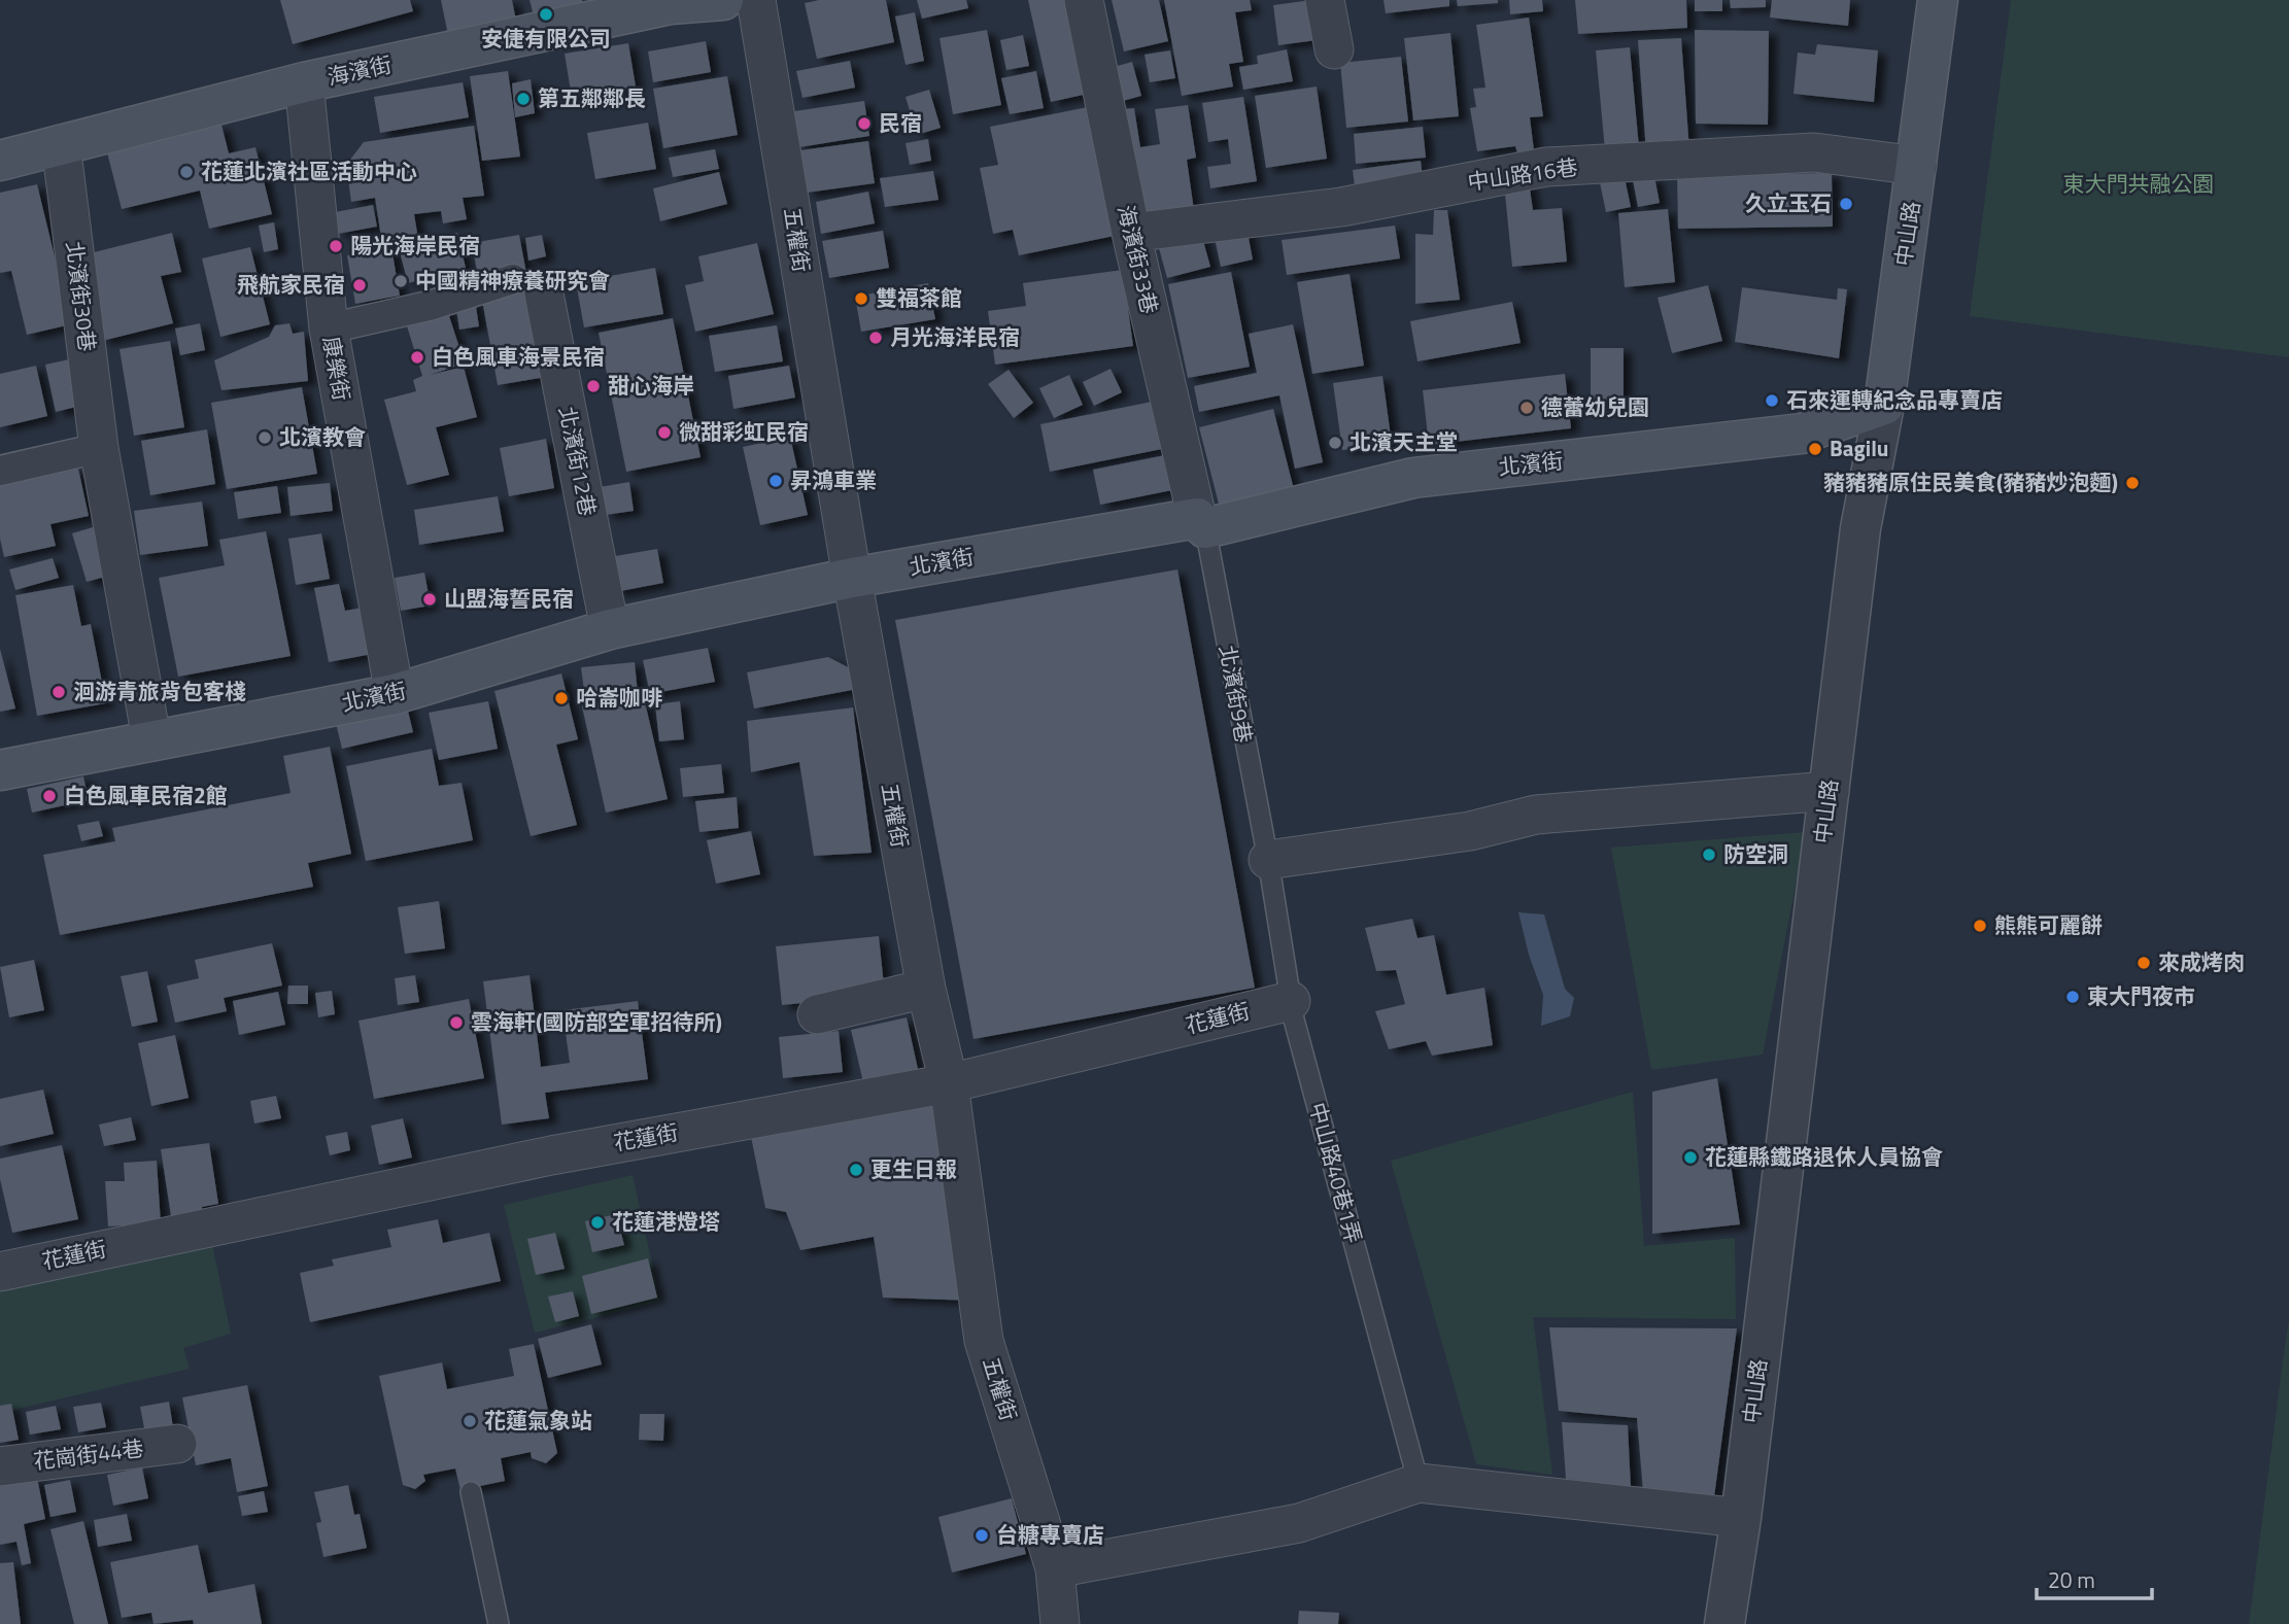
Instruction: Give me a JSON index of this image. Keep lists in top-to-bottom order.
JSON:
{
  "streets": {
    "main road": ["海濱街", "中山路", "北濱街"],
    "street": [
      "中山路16巷",
      "五權街",
      "海濱街33巷",
      "北濱街30巷",
      "康樂街",
      "北濱街12巷",
      "花蓮街",
      "花崗街44巷"
    ],
    "lane": ["北濱街9巷", "中山路40巷1弄"]
  },
  "crossings": [
    ["海濱街", "北濱街30巷"],
    ["海濱街", "康樂街"],
    ["中山路16巷", "中山路"],
    ["中山路16巷", "海濱街33巷"],
    ["中山路", "北濱街"],
    ["五權街", "北濱街"],
    ["五權街", "花蓮街"],
    ["海濱街33巷", "北濱街"],
    ["海濱街33巷", "北濱街9巷"],
    ["北濱街30巷", "北濱街"],
    ["康樂街", "北濱街"],
    ["北濱街12巷", "北濱街"],
    ["北濱街", "北濱街9巷"],
    ["北濱街9巷", "中山路40巷1弄"],
    ["花蓮街", "中山路40巷1弄"]
  ],
  "parks": ["東大門共融公園"],
  "places": [
    "安倢有限公司",
    "第五鄰鄰長",
    "民宿",
    "花蓮北濱社區活動中心",
    "久立玉石",
    "陽光海岸民宿",
    "中國精神療養研究會",
    "飛航家民宿",
    "雙福茶館",
    "月光海洋民宿",
    "白色風車海景民宿",
    "甜心海岸",
    "石來運轉紀念品專賣店",
    "德蕾幼兒園",
    "微甜彩虹民宿",
    "北濱教會",
    "北濱天主堂",
    "Bagilu",
    "昇鴻車業",
    "豬豬豬原住民美食(豬豬炒泡麵)",
    "山盟海誓民宿",
    "洄游青旅背包客棧",
    "哈崙咖啡",
    "白色風車民宿2館",
    "防空洞",
    "熊熊可麗餅",
    "來成烤肉",
    "東大門夜市",
    "雲海軒(國防部空軍招待所)",
    "花蓮縣鐵路退休人員協會",
    "更生日報",
    "花蓮港燈塔",
    "花蓮氣象站",
    "台糖專賣店"
  ],
  "scale_bar": "20 m"
}
